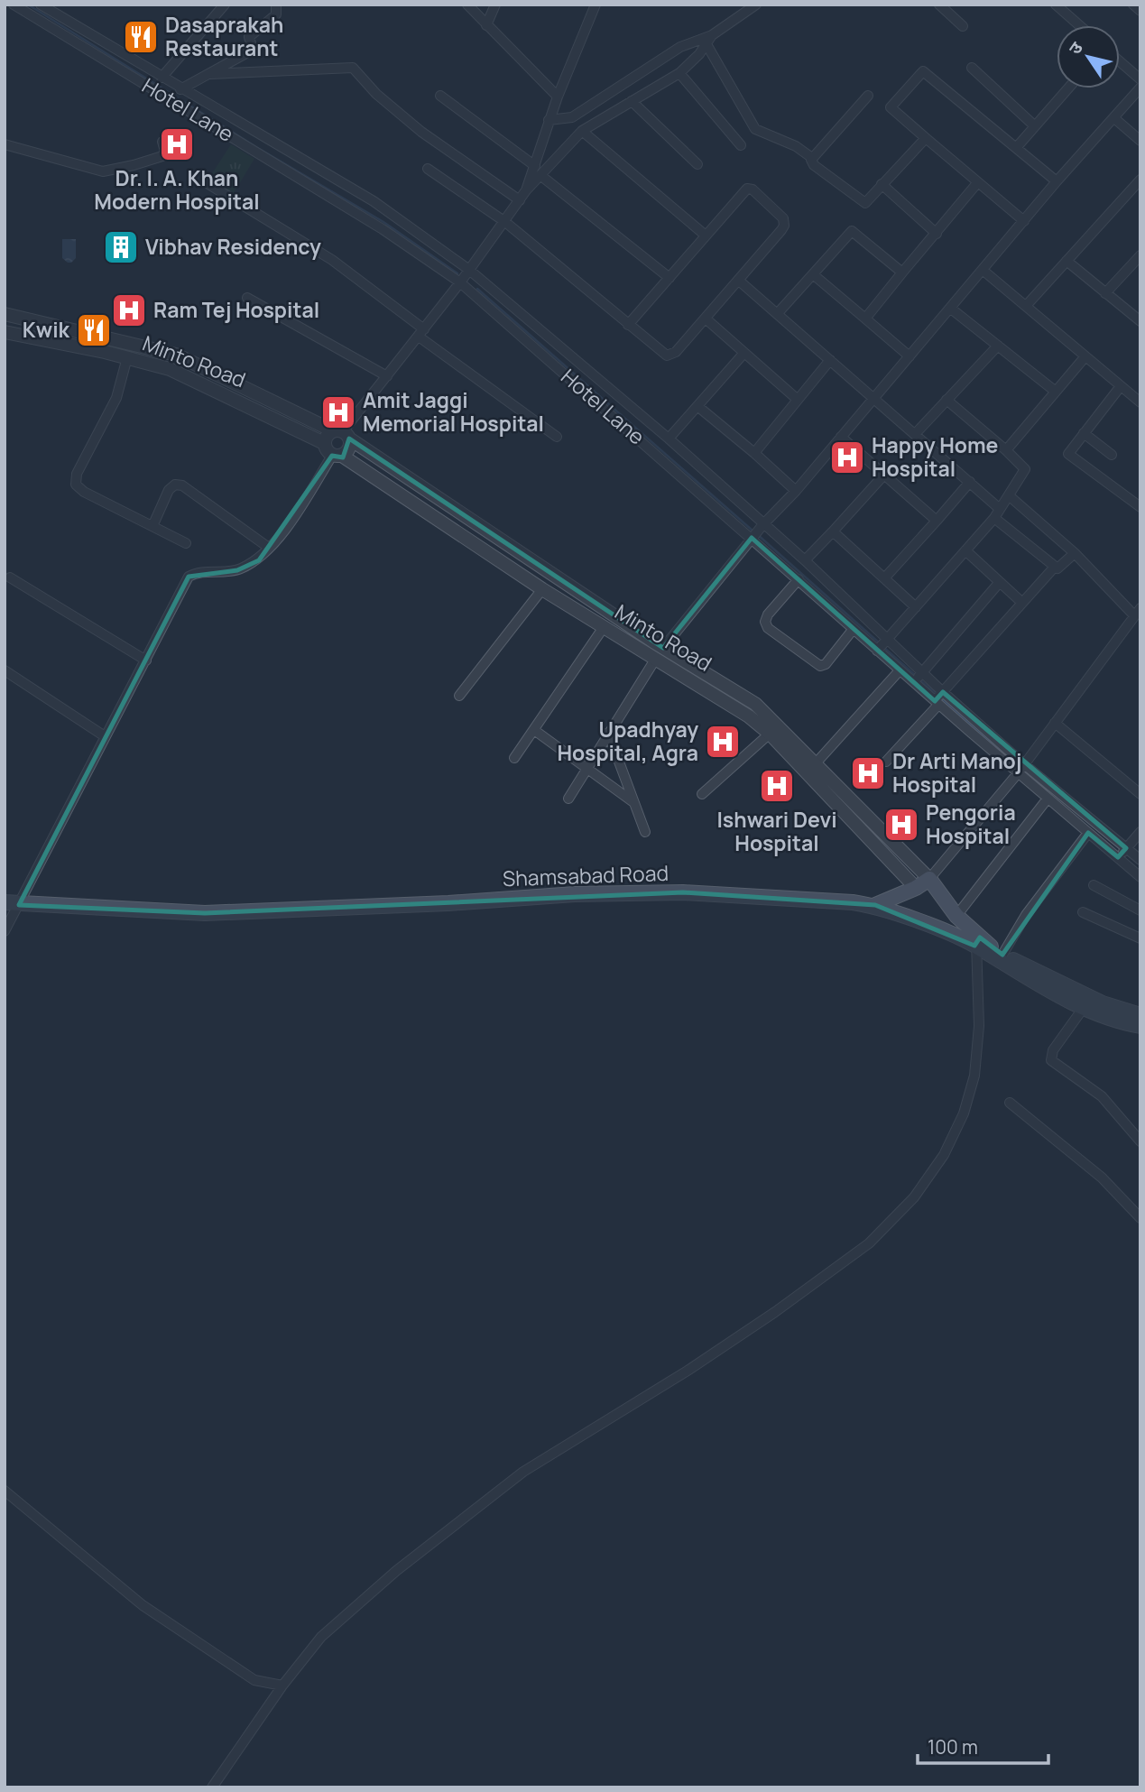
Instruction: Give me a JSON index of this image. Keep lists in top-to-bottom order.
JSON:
{
  "streets": {
    "main road": ["Minto Road", "Shamsabad Road"],
    "street": ["Hotel Lane"]
  },
  "crossings": [
    ["Minto Road", "Shamsabad Road"]
  ],
  "places": {
    "restaurant": ["Dasaprakah Restaurant", "Kwik"],
    "hospital": [
      "Dr. I. A. Khan Modern Hospital",
      "Ram Tej Hospital",
      "Amit Jaggi Memorial Hospital",
      "Happy Home Hospital",
      "Upadhyay Hospital, Agra",
      "Dr Arti Manoj Hospital",
      "Ishwari Devi Hospital",
      "Pengoria Hospital"
    ],
    "building": ["Vibhav Residency"]
  },
  "scale_bar": "100 m",
  "north": "top left"
}
